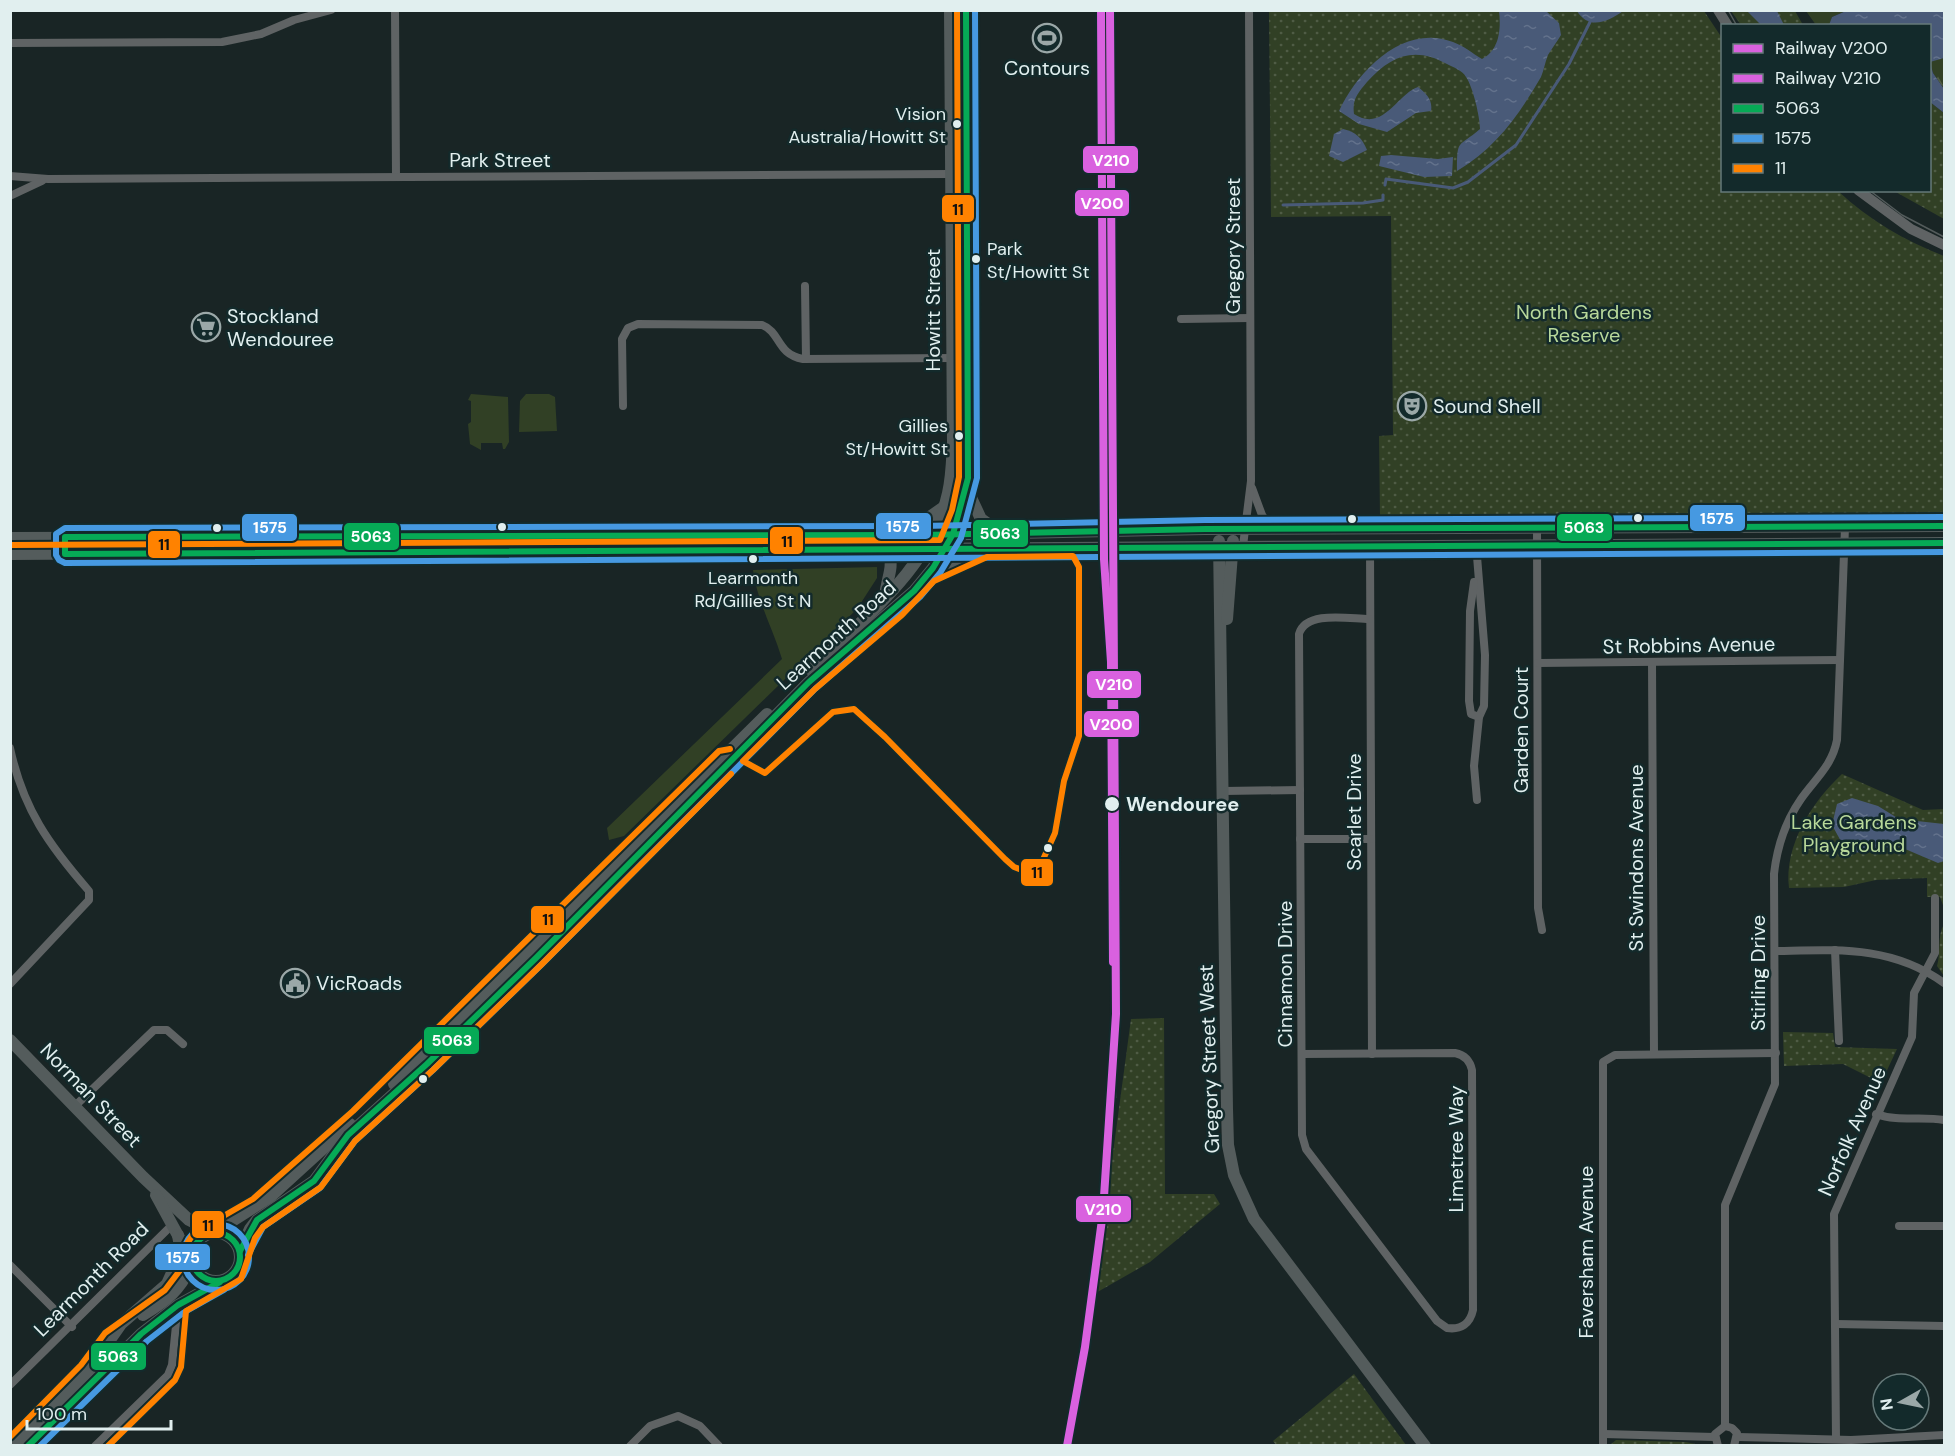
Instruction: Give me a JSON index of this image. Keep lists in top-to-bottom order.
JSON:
{
  "streets": {
    "main road": [
      "Howitt Street",
      "Learmonth Road",
      "Gregory Street West",
      "Norman Street"
    ],
    "street": [
      "Park Street",
      "Gregory Street",
      "St Robbins Avenue",
      "Garden Court",
      "Scarlet Drive",
      "St Swindons Avenue",
      "Stirling Drive",
      "Cinnamon Drive",
      "Norfolk Avenue",
      "Limetree Way",
      "Faversham Avenue"
    ]
  },
  "crossings": [
    ["Park Street", "Howitt Street"],
    ["Gregory Street", "Gregory Street West"],
    ["Howitt Street", "Learmonth Road"],
    ["Learmonth Road", "Norman Street"],
    ["St Robbins Avenue", "Garden Court"],
    ["St Robbins Avenue", "St Swindons Avenue"],
    ["St Robbins Avenue", "Stirling Drive"],
    ["Scarlet Drive", "Cinnamon Drive"],
    ["Scarlet Drive", "Limetree Way"],
    ["St Swindons Avenue", "Faversham Avenue"],
    ["Cinnamon Drive", "Limetree Way"]
  ],
  "parks": ["North Gardens Reserve", "Lake Gardens Playground"],
  "places": {
    "sports": ["Contours"],
    "other": [
      "Vision Australia/Howitt St",
      "Park St/Howitt St",
      "Gillies St/Howitt St",
      "Learmonth Rd/Gillies St N",
      "Wendouree"
    ],
    "supermarket": ["Stockland Wendouree"],
    "theatre": ["Sound Shell"],
    "public building": ["VicRoads"]
  },
  "lines": [
    "rail line V200",
    "rail line V210",
    "transit line 5063",
    "transit line 1575",
    "transit line 11"
  ],
  "legend": [
    "Railway V200",
    "Railway V210",
    "5063",
    "1575",
    "11"
  ],
  "scale_bar": "100 m",
  "north": "left"
}
